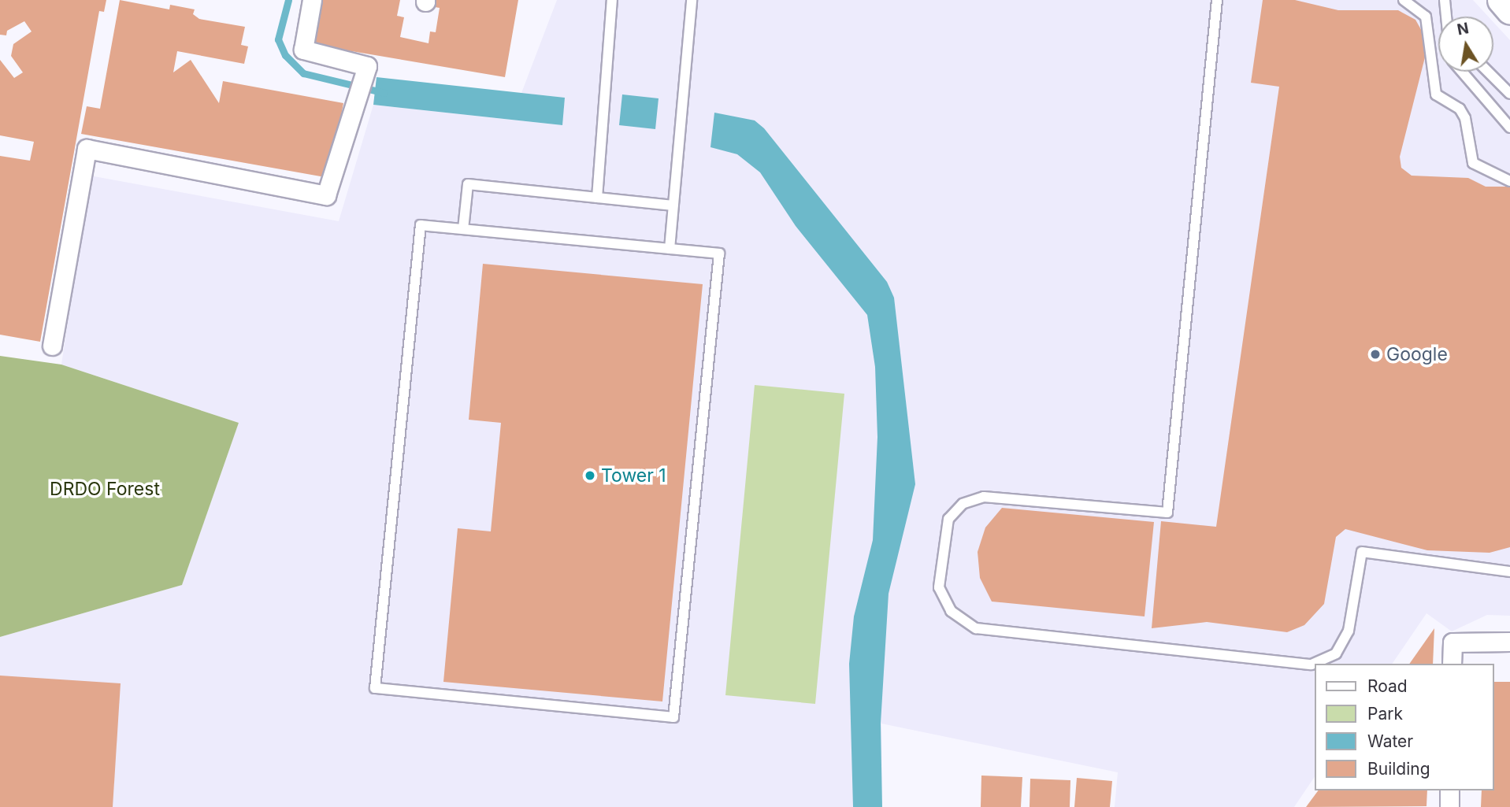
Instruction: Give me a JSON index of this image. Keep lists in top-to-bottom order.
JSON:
{
  "parks": ["DRDO Forest"],
  "places": ["Google", "Tower 1"],
  "legend": [
    "Road",
    "Park",
    "Water",
    "Building"
  ],
  "north": "top"
}
